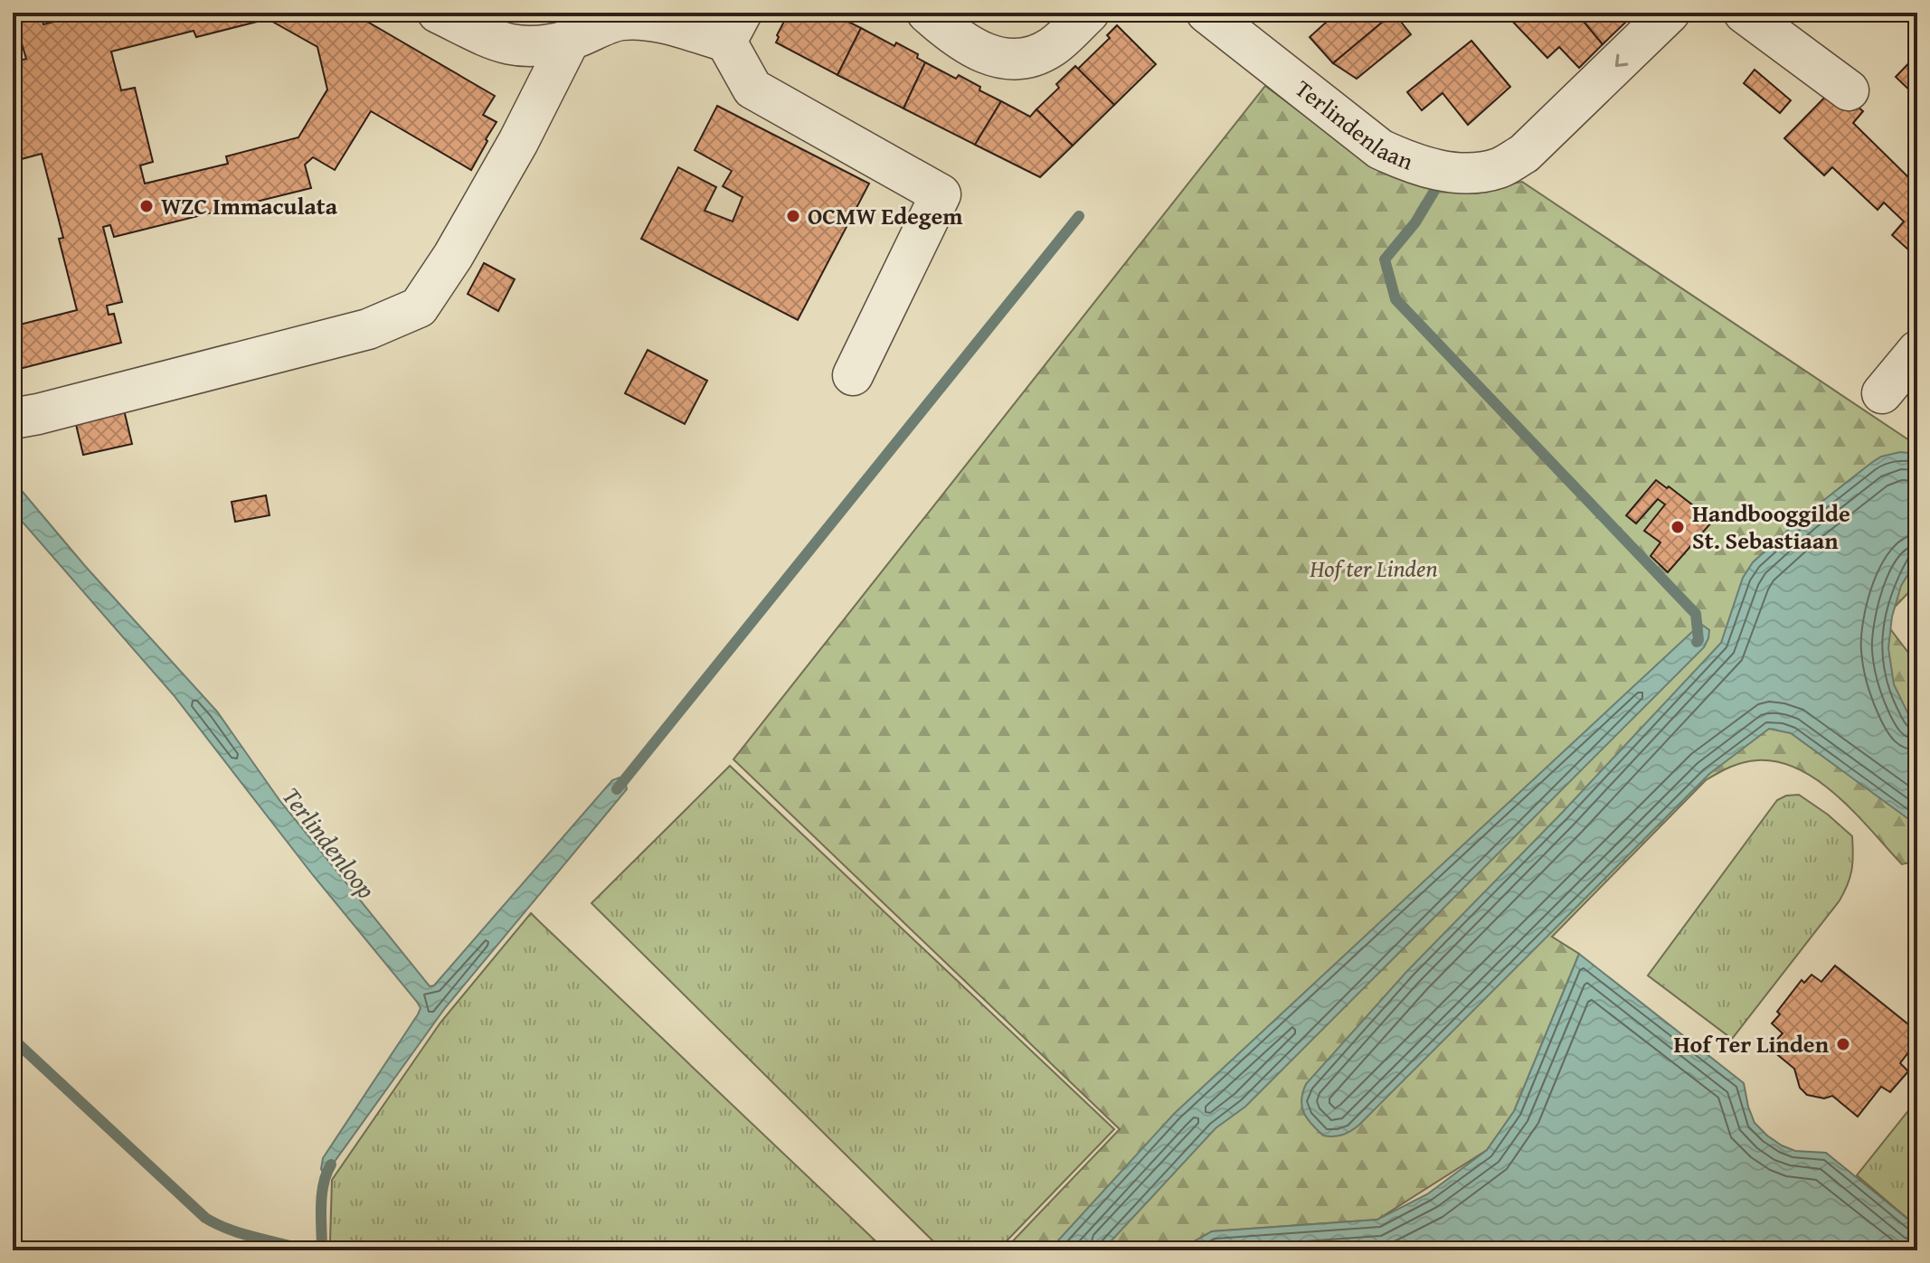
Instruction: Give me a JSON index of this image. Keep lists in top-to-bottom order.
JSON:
{
  "streets": {
    "street": ["Terlindenlaan"]
  },
  "one_way": ["Terlindenlaan"],
  "water": ["Terlindenloop"],
  "parks": ["Hof ter Linden"],
  "places": [
    "WZC Immaculata",
    "OCMW Edegem",
    "Handbooggilde St. Sebastiaan",
    "Hof Ter Linden"
  ]
}
